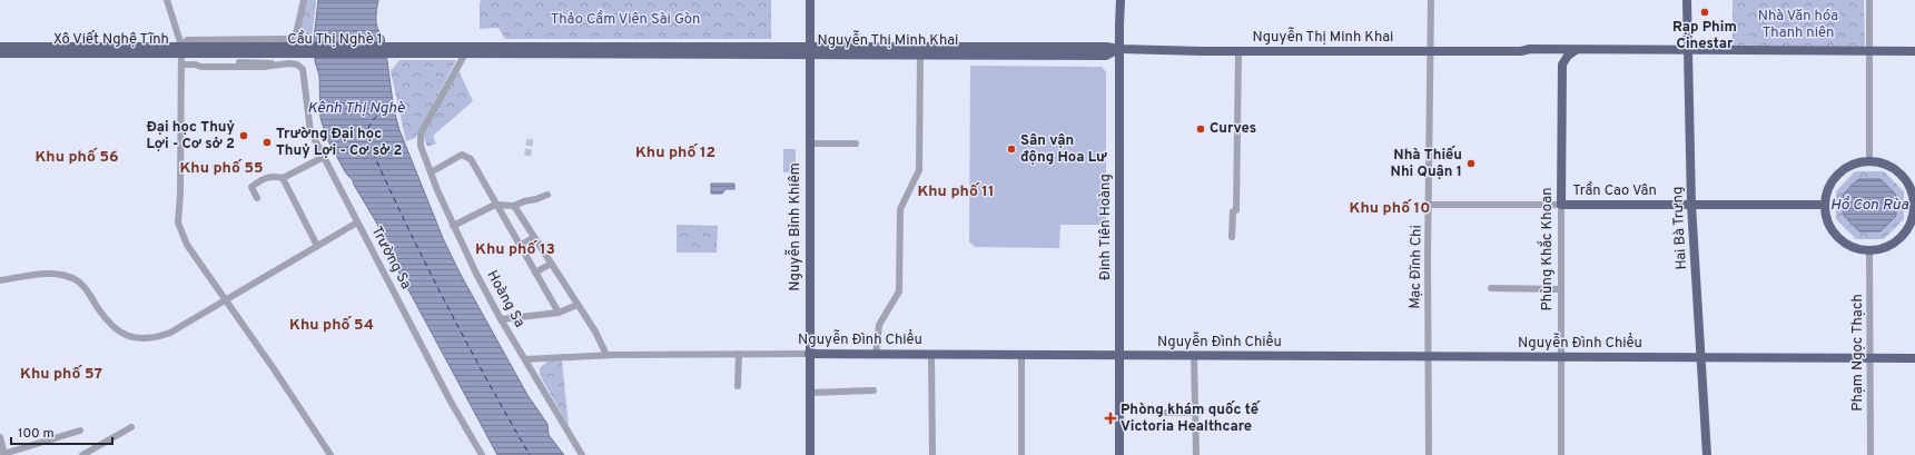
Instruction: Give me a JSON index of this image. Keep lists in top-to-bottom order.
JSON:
{
  "streets": {
    "main road": [
      "Nguyễn Thị Minh Khai",
      "Xô Viết Nghệ Tĩnh",
      "Cầu Thị Nghè 1",
      "Trần Cao Vân",
      "Nguyễn Bỉnh Khiêm",
      "Đinh Tiên Hoàng",
      "Hai Bà Trưng",
      "Phùng Khắc Khoan",
      "Nguyễn Đình Chiểu"
    ],
    "street": [
      "Trường Sa",
      "Mạc Đĩnh Chi",
      "Hoàng Sa",
      "Phạm Ngọc Thạch"
    ]
  },
  "crossings": [
    ["Nguyễn Thị Minh Khai", "Cầu Thị Nghè 1"],
    ["Nguyễn Thị Minh Khai", "Nguyễn Bỉnh Khiêm"],
    ["Nguyễn Thị Minh Khai", "Đinh Tiên Hoàng"],
    ["Nguyễn Thị Minh Khai", "Hai Bà Trưng"],
    ["Nguyễn Thị Minh Khai", "Phùng Khắc Khoan"],
    ["Nguyễn Thị Minh Khai", "Mạc Đĩnh Chi"],
    ["Nguyễn Thị Minh Khai", "Hoàng Sa"],
    ["Xô Viết Nghệ Tĩnh", "Cầu Thị Nghè 1"],
    ["Xô Viết Nghệ Tĩnh", "Trường Sa"],
    ["Trần Cao Vân", "Hai Bà Trưng"],
    ["Trần Cao Vân", "Phùng Khắc Khoan"],
    ["Trần Cao Vân", "Mạc Đĩnh Chi"],
    ["Trần Cao Vân", "Phạm Ngọc Thạch"],
    ["Nguyễn Bỉnh Khiêm", "Nguyễn Đình Chiểu"],
    ["Đinh Tiên Hoàng", "Nguyễn Đình Chiểu"],
    ["Hai Bà Trưng", "Nguyễn Đình Chiểu"],
    ["Phùng Khắc Khoan", "Nguyễn Đình Chiểu"],
    ["Mạc Đĩnh Chi", "Nguyễn Đình Chiểu"],
    ["Hoàng Sa", "Nguyễn Đình Chiểu"],
    ["Nguyễn Đình Chiểu", "Phạm Ngọc Thạch"]
  ],
  "districts": [
    "Khu phố 12",
    "Khu phố 56",
    "Khu phố 55",
    "Khu phố 11",
    "Khu phố 10",
    "Khu phố 13",
    "Khu phố 54",
    "Khu phố 57"
  ],
  "water": ["Kênh Thị Nghè", "Hồ Con Rùa"],
  "parks": ["Nhà Văn hóa Thanh niên", "Thảo Cầm Viên Sài Gòn"],
  "places": {
    "other": [
      "Rạp Phim Cinestar",
      "Curves",
      "Đại học Thuỷ Lợi - Cơ sở 2",
      "Trường Đại học Thuỷ Lợi - Cơ sở 2",
      "Sân vận động Hoa Lư",
      "Nhà Thiếu Nhi Quận 1"
    ],
    "health": ["Phòng khám quốc tế Victoria Healthcare"]
  },
  "scale_bar": "100 m"
}
